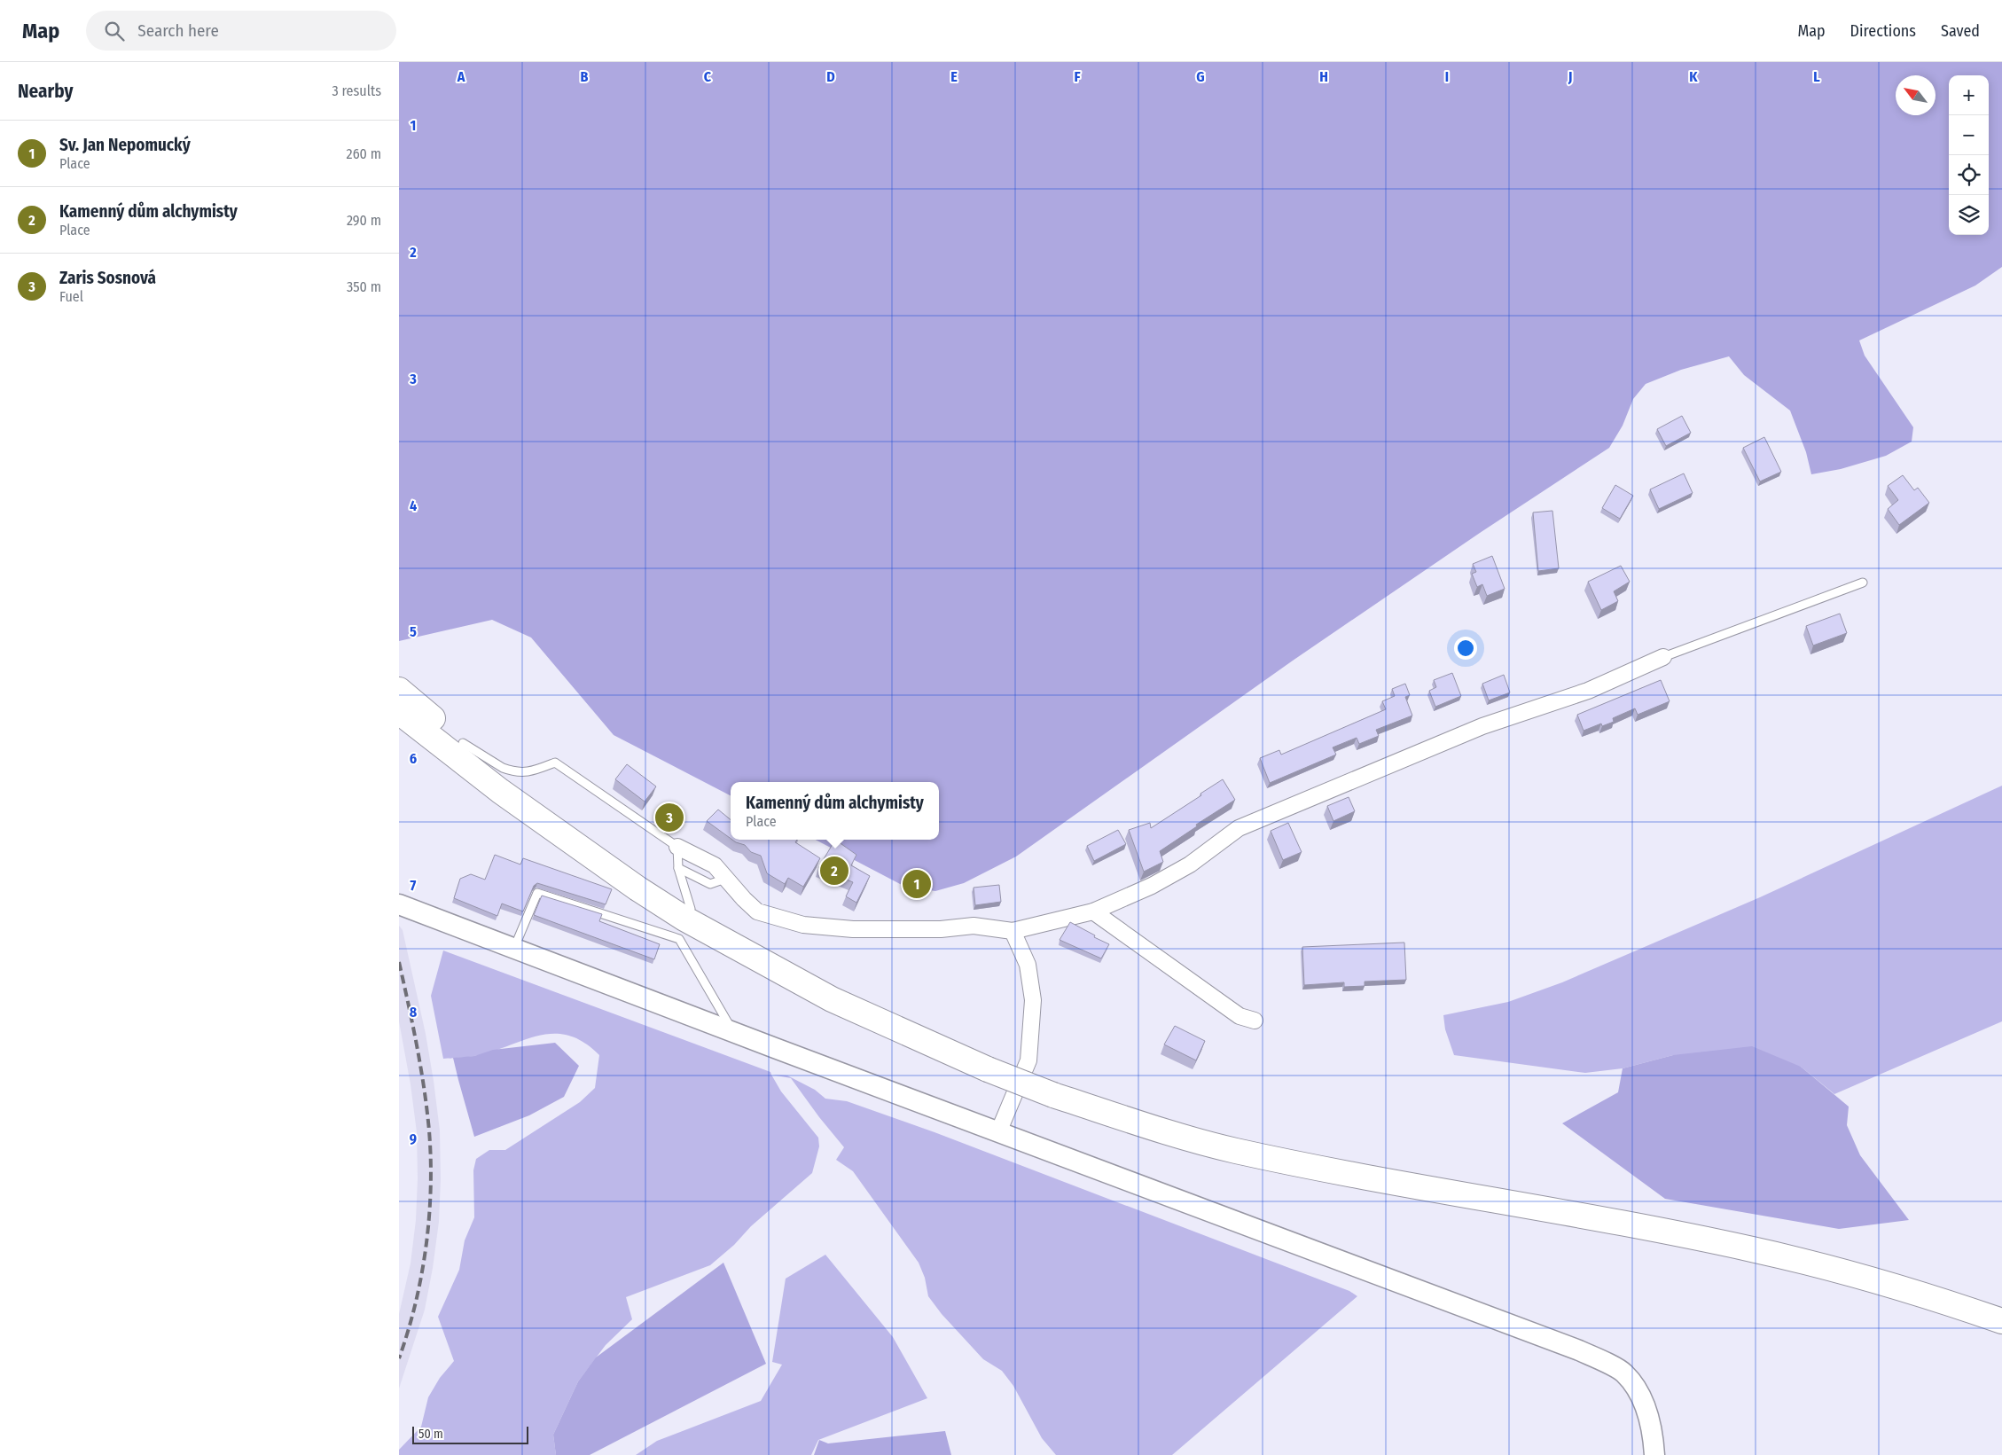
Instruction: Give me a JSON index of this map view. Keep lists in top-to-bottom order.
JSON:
{
  "scale_bar": "50 m",
  "north": "top left",
  "page": {
    "header": "Map",
    "search": "Search here",
    "nav": ["Map", "Directions", "Saved"],
    "heading": ["Nearby", "3 results"],
    "map_buttons": ["+", "−"],
    "list": [
      {
        "mark": "1",
        "name": "Sv. Jan Nepomucký",
        "note": "Place",
        "value": "260 m"
      },
      {
        "mark": "2",
        "name": "Kamenný dům alchymisty",
        "note": "Place",
        "value": "290 m"
      },
      {
        "mark": "3",
        "name": "Zaris Sosnová",
        "note": "Fuel",
        "value": "350 m"
      }
    ],
    "popup": ["Kamenný dům alchymisty", "Place"],
    "pins": ["3", "2", "1"],
    "scale": "50 m"
  },
  "grid": {
    "columns": [
      "A",
      "B",
      "C",
      "D",
      "E",
      "F",
      "G",
      "H",
      "I",
      "J",
      "K",
      "L"
    ],
    "rows": [
      "1",
      "2",
      "3",
      "4",
      "5",
      "6",
      "7",
      "8",
      "9"
    ]
  }
}
